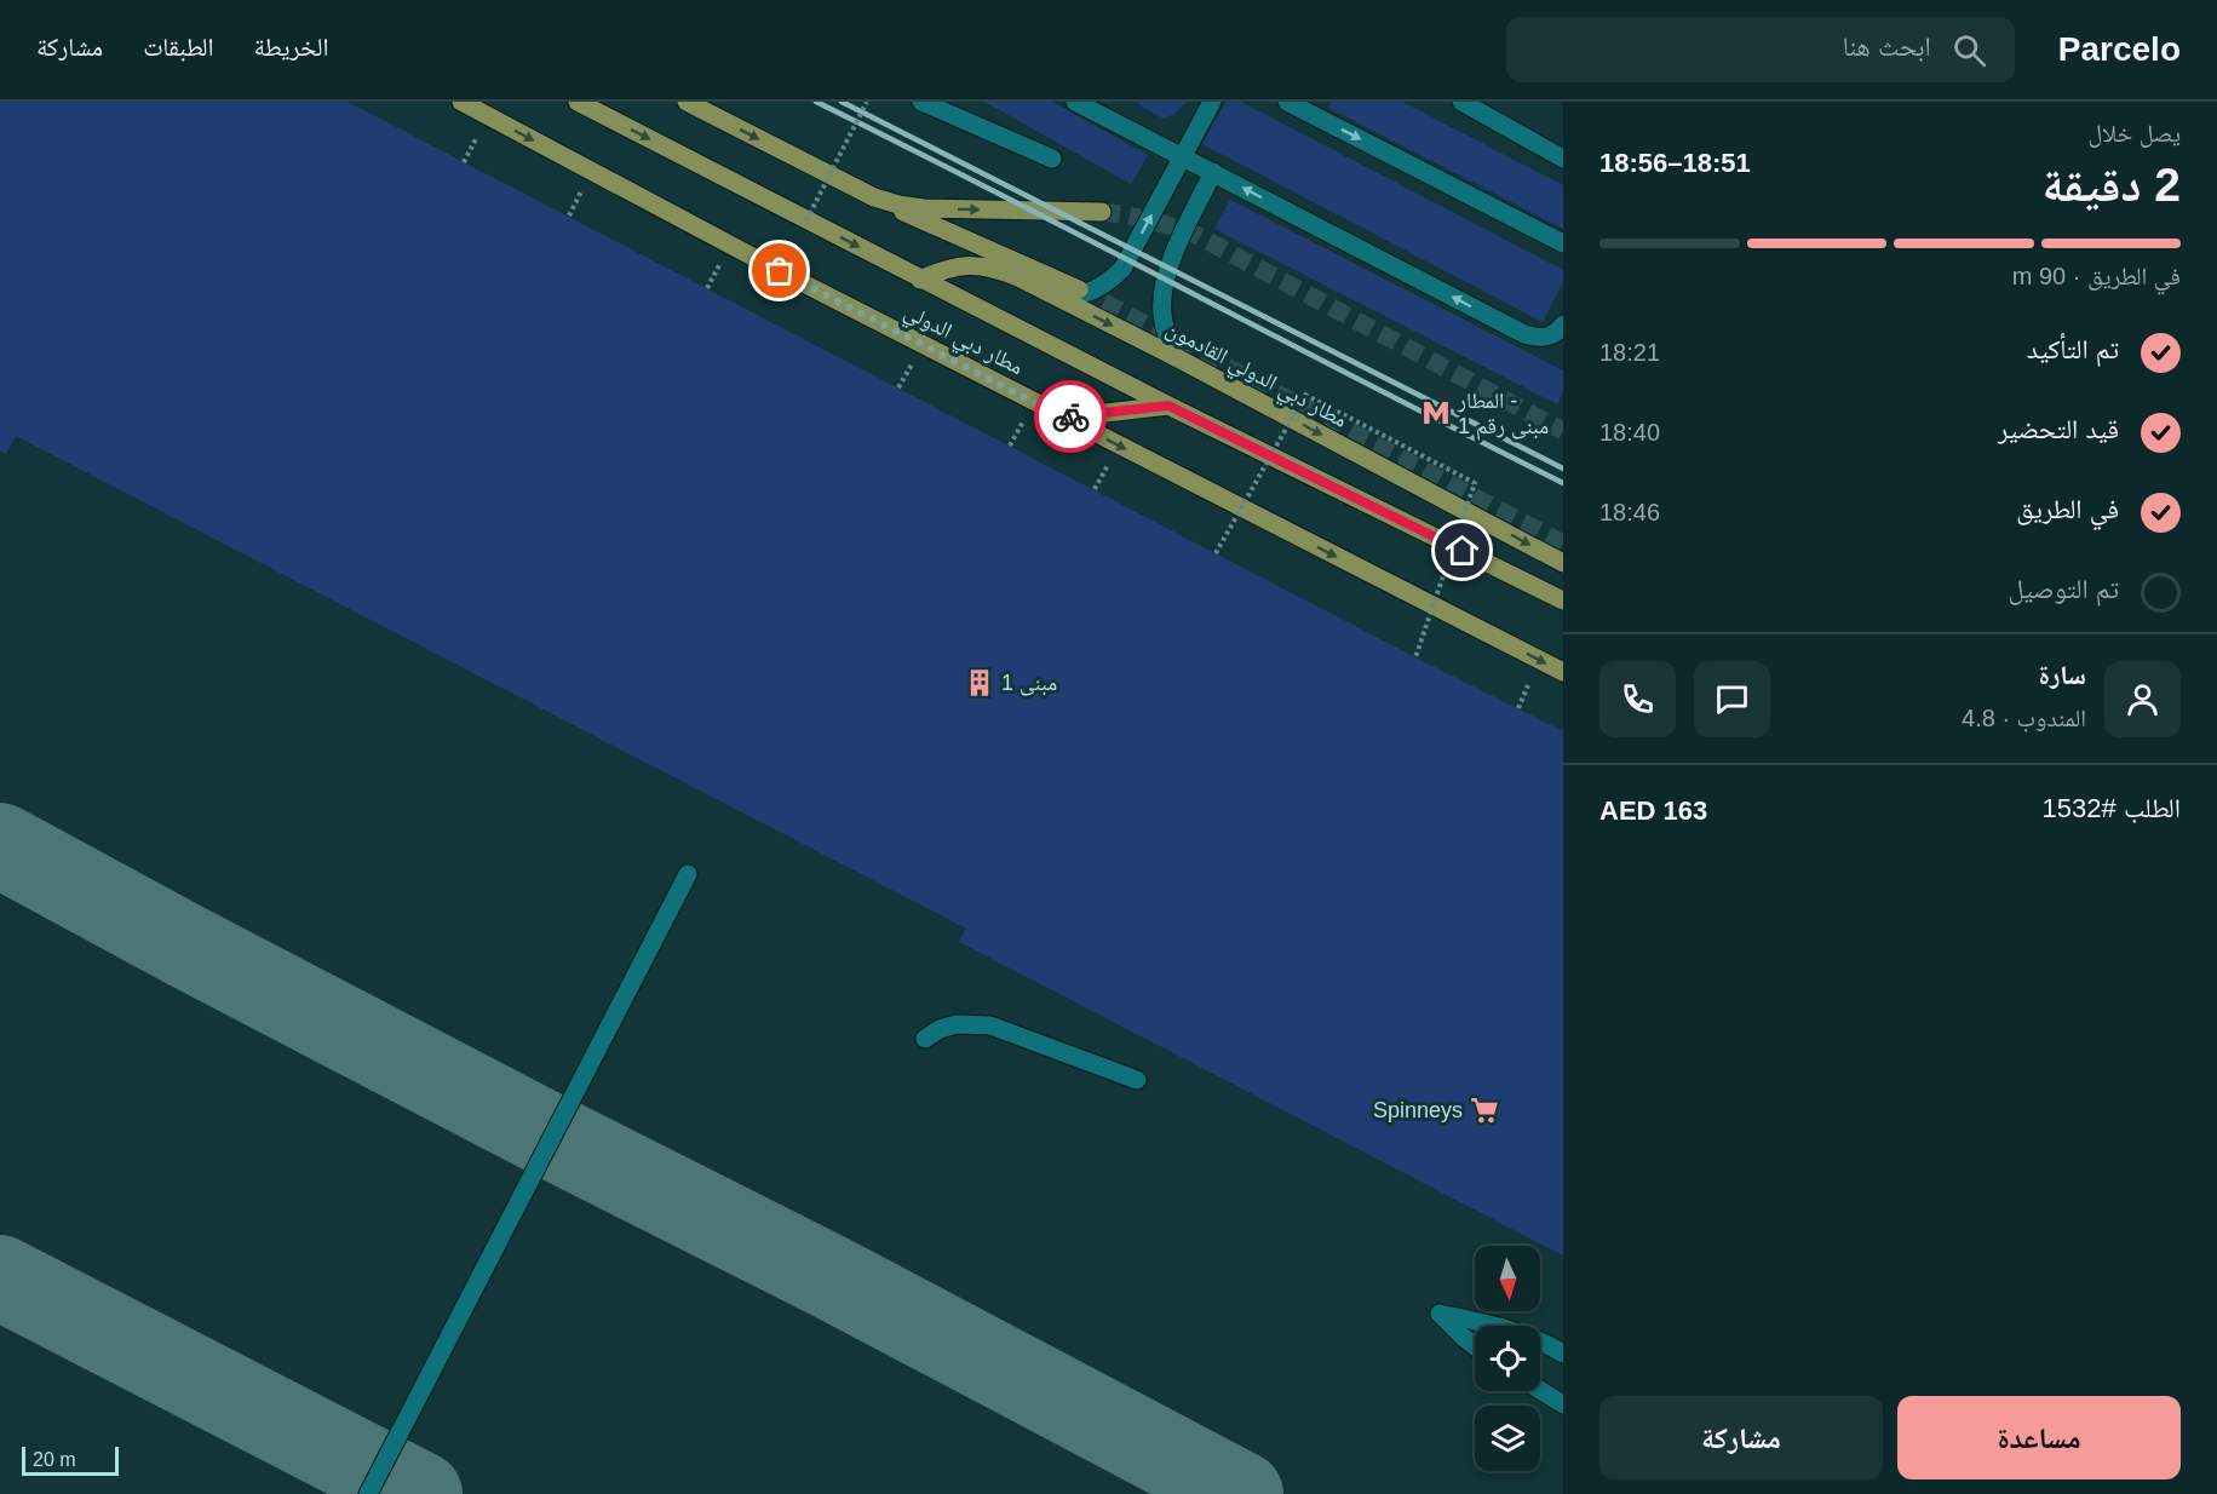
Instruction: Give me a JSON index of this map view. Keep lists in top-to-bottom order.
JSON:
{
  "streets": {
    "main road": ["مطار دبي الدولي", "مطار دبي الدولي القادمون"]
  },
  "crossings": [
    ["مطار دبي الدولي", "مطار دبي الدولي القادمون"]
  ],
  "one_way": ["مطار دبي الدولي القادمون"],
  "places": {
    "metro station": ["المطار - مبنى رقم 1"],
    "building": ["مبنى 1"],
    "supermarket": ["Spinneys"]
  },
  "scale_bar": "20 m",
  "north": "bottom",
  "page": {
    "header": "Parcelo",
    "search": "ابحث هنا",
    "nav": ["الخريطة", "الطبقات", "مشاركة"],
    "heading": ["2 دقيقة", "يصل خلال", "18:51–18:56"],
    "panel": [
      "سارة",
      "المندوب · 4.8",
      "الطلب #1532",
      "AED 163"
    ],
    "bar": "في الطريق · 90 m",
    "list": [
      ["تم التأكيد", "18:21"],
      ["قيد التحضير", "18:40"],
      ["في الطريق", "18:46"],
      "تم التوصيل"
    ],
    "buttons": ["مساعدة", "مشاركة"],
    "scale": "20 m"
  }
}
